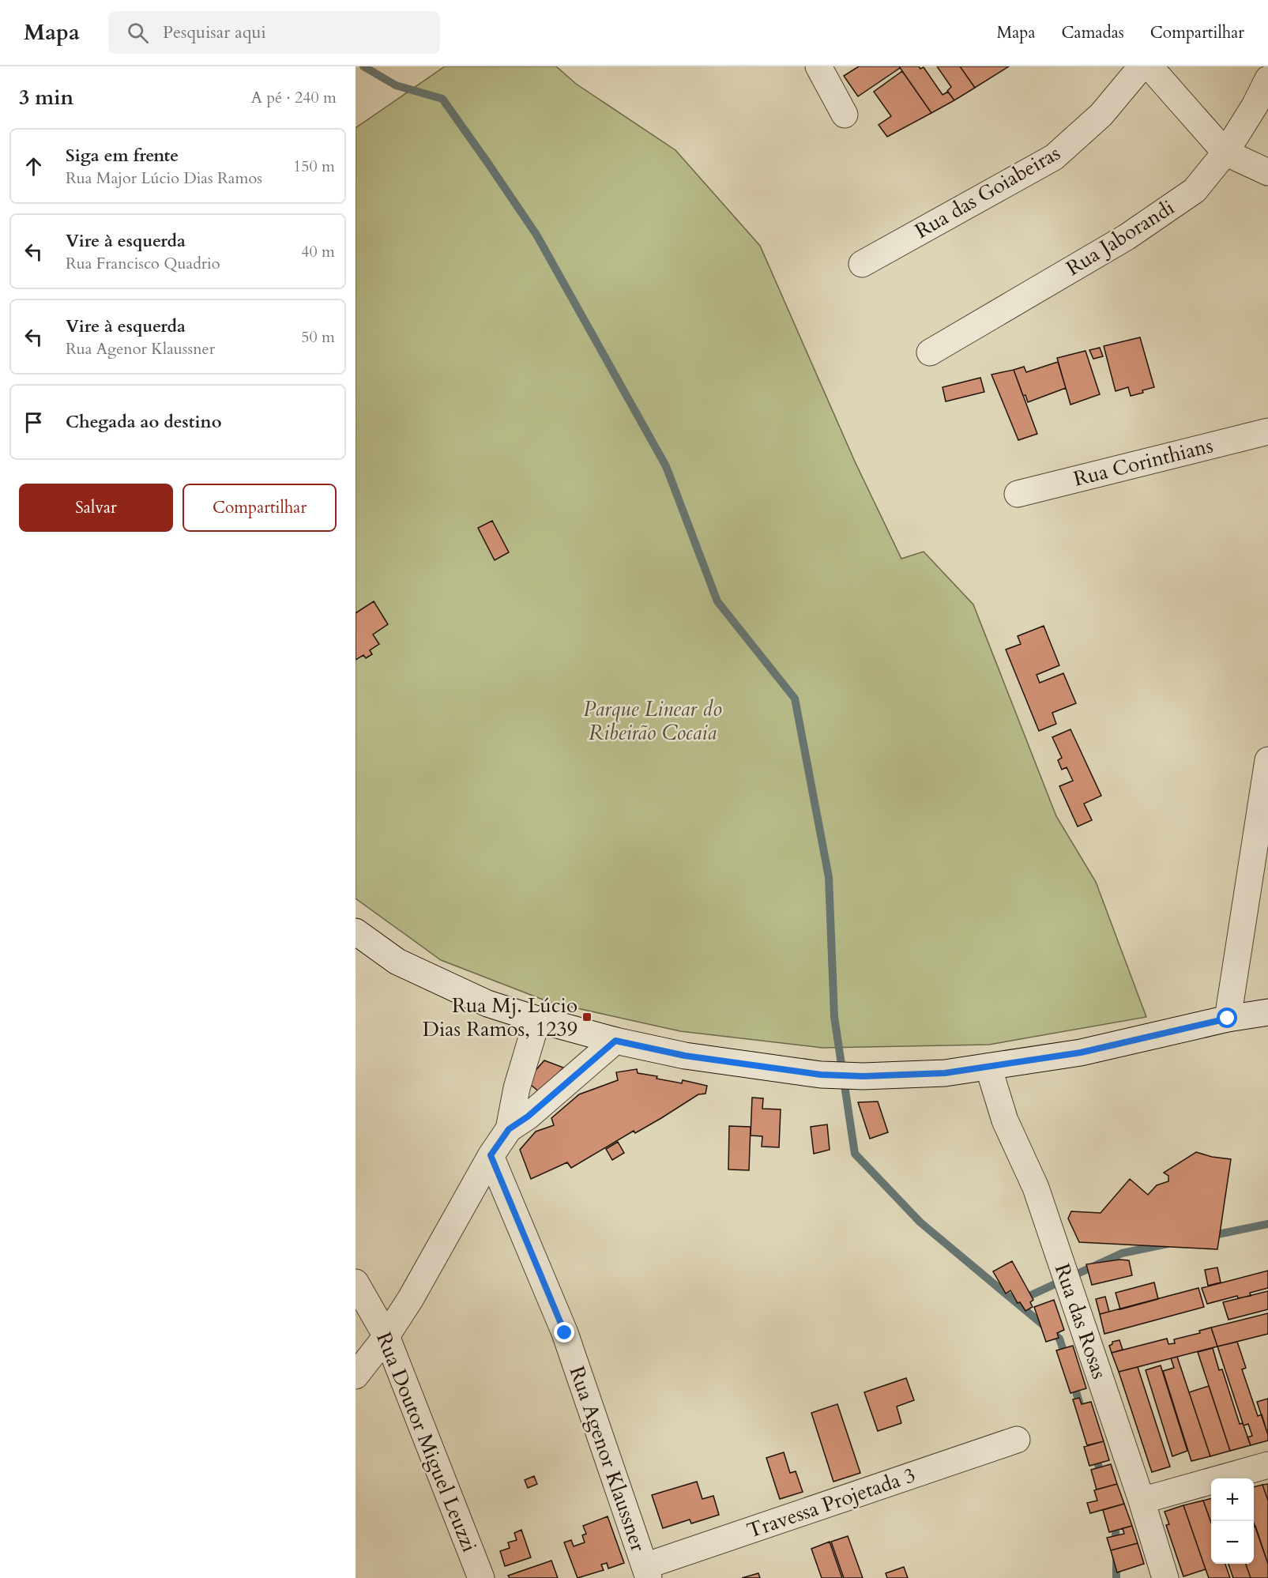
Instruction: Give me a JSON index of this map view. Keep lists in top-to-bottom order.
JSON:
{
  "streets": {
    "street": [
      "Rua das Goiabeiras",
      "Rua Jaborandi",
      "Rua Corinthians",
      "Rua das Rosas",
      "Rua Doutor Miguel Leuzzi",
      "Rua Agenor Klaussner",
      "Travessa Projetada 3"
    ]
  },
  "crossings": [
    ["Rua Agenor Klaussner", "Travessa Projetada 3"]
  ],
  "parks": ["Parque Linear do Ribeirão Cocaia"],
  "places": {
    "transit": ["Rua Mj. Lúcio Dias Ramos, 1239"]
  },
  "page": {
    "header": "Mapa",
    "search": "Pesquisar aqui",
    "nav": ["Mapa", "Camadas", "Compartilhar"],
    "heading": ["3 min", "A pé · 240 m"],
    "list": [
      ["Siga em frente", "Rua Major Lúcio Dias Ramos", "150 m"],
      ["Vire à esquerda", "Rua Francisco Quadrio", "40 m"],
      ["Vire à esquerda", "Rua Agenor Klaussner", "50 m"],
      "Chegada ao destino"
    ],
    "buttons": ["Salvar", "Compartilhar"],
    "map_buttons": ["+", "−"]
  }
}
